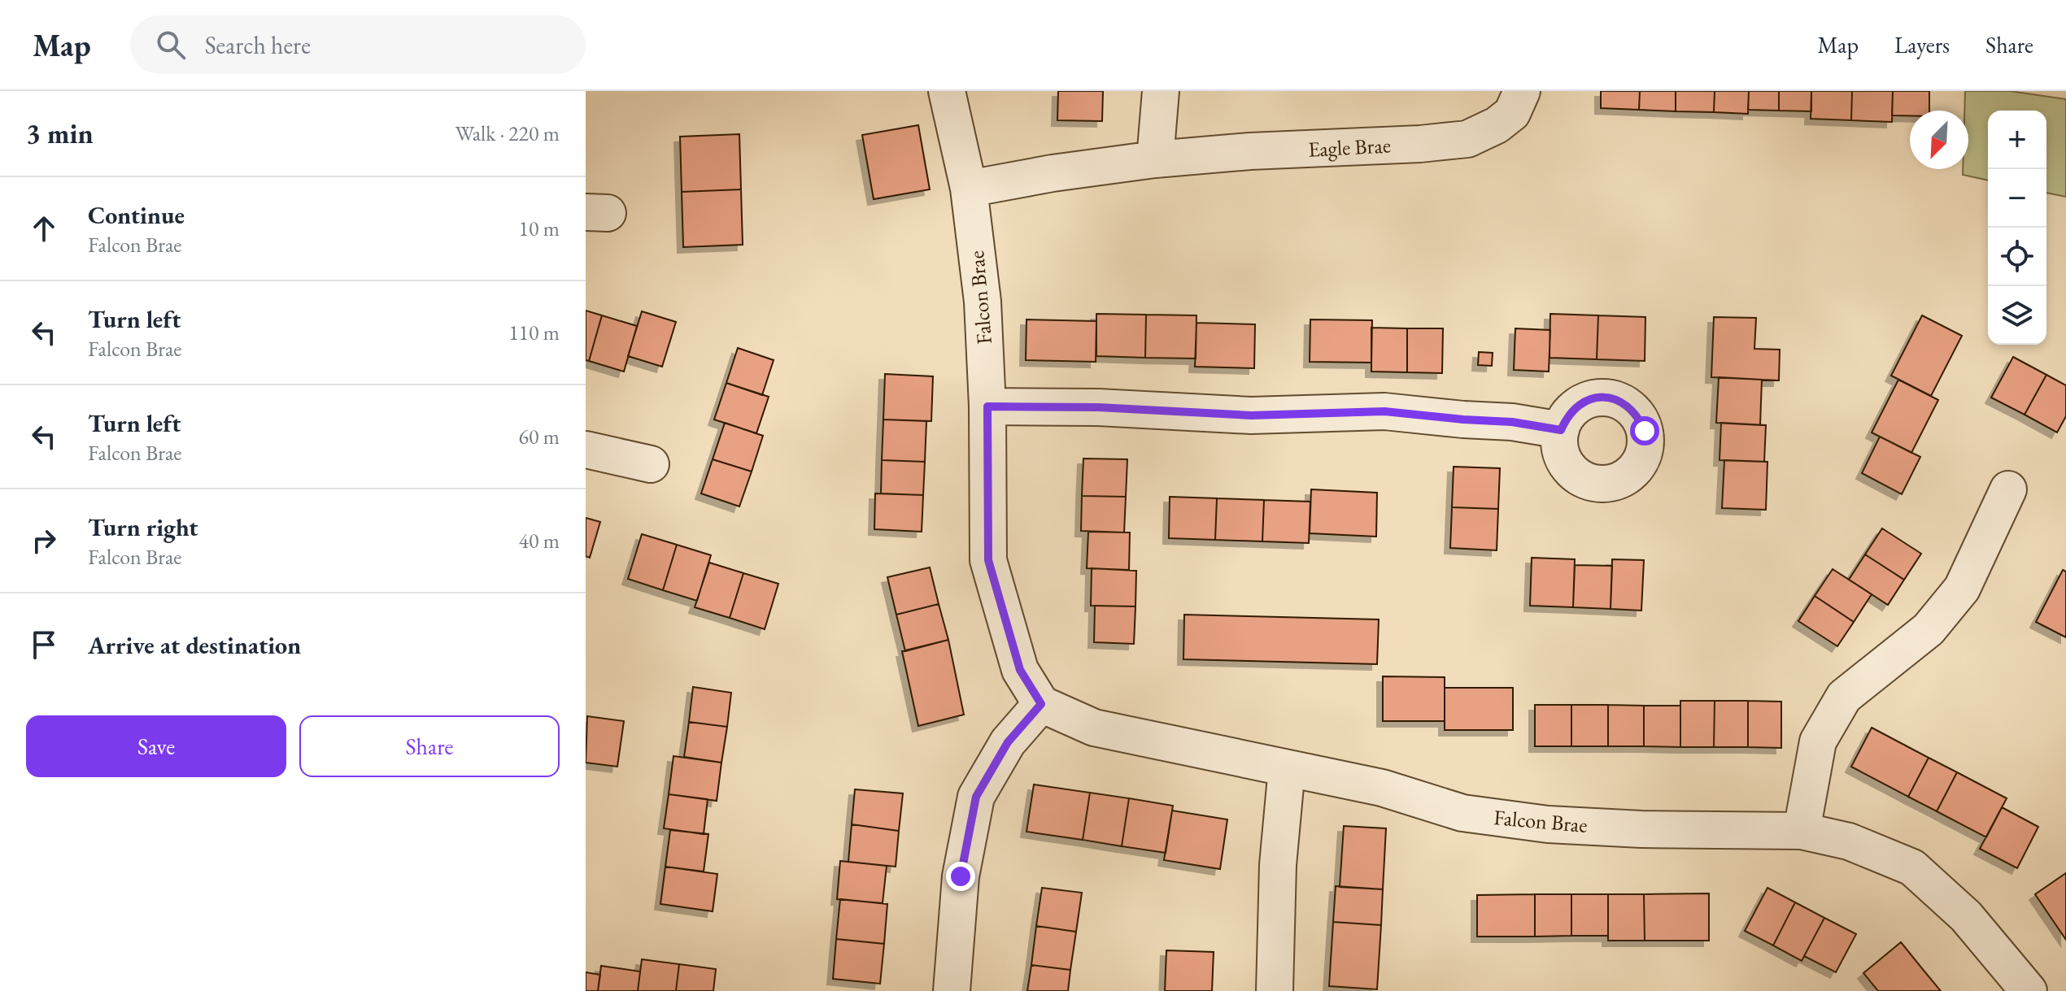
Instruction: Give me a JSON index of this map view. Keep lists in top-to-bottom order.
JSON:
{
  "streets": {
    "street": ["Eagle Brae", "Falcon Brae"]
  },
  "crossings": [
    ["Eagle Brae", "Falcon Brae"]
  ],
  "north": "bottom left",
  "page": {
    "header": "Map",
    "search": "Search here",
    "nav": ["Map", "Layers", "Share"],
    "heading": ["3 min", "Walk · 220 m"],
    "map_buttons": ["+", "−"],
    "list": [
      ["Continue", "Falcon Brae", "10 m"],
      ["Turn left", "Falcon Brae", "110 m"],
      ["Turn left", "Falcon Brae", "60 m"],
      ["Turn right", "Falcon Brae", "40 m"],
      "Arrive at destination"
    ],
    "buttons": ["Save", "Share"]
  }
}
